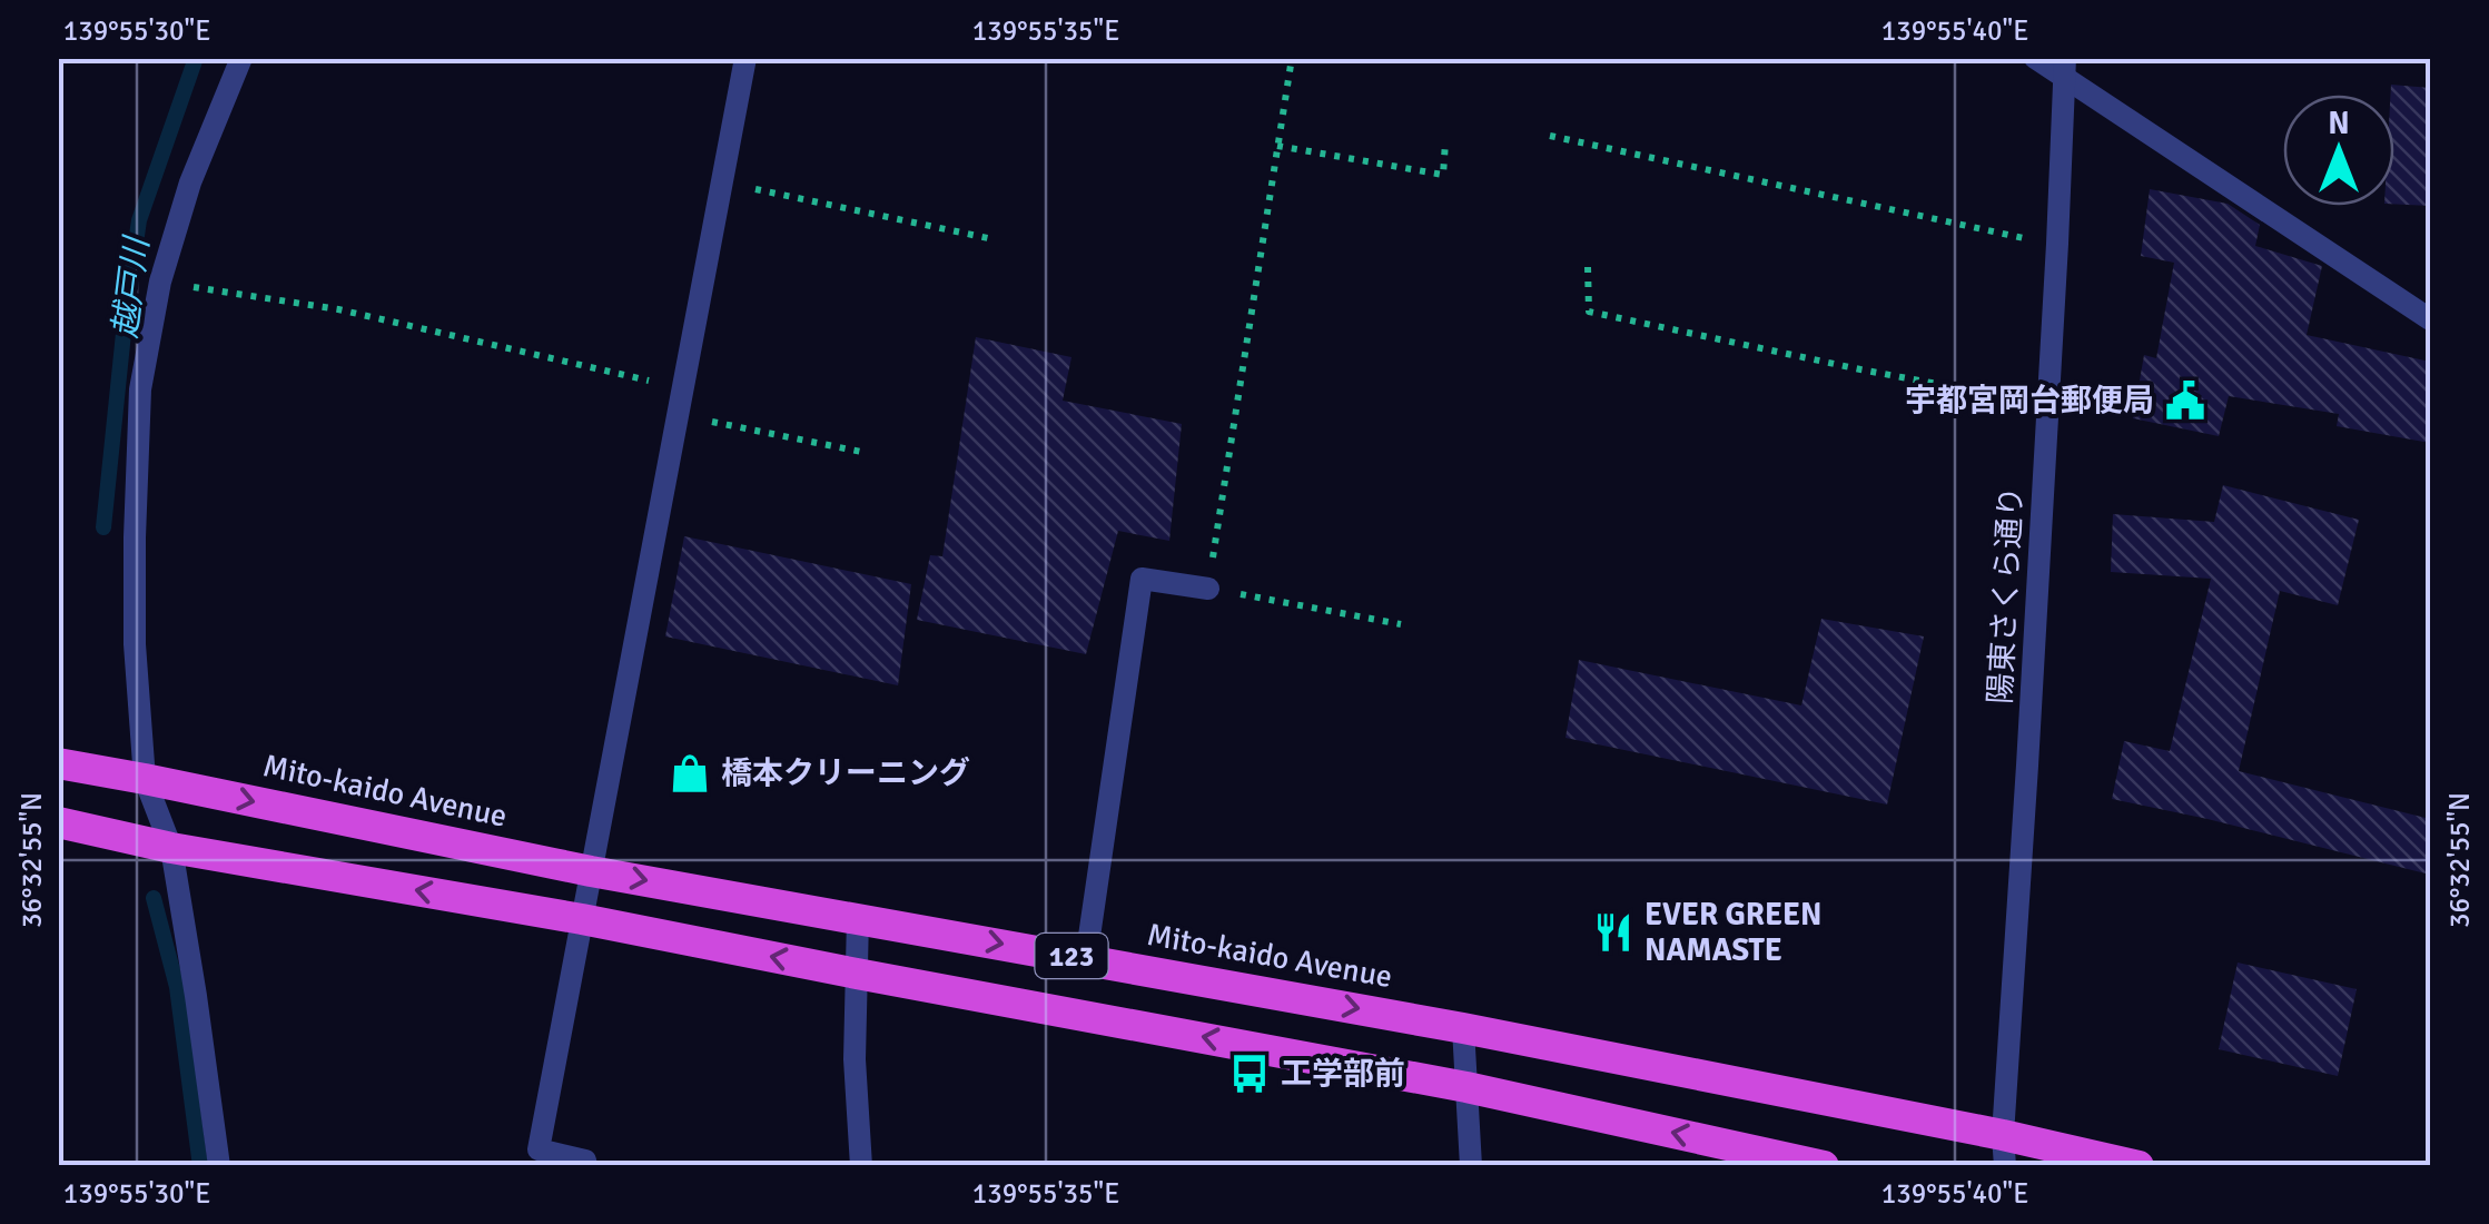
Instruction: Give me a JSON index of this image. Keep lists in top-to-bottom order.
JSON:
{
  "streets": {
    "highway": ["Mito-kaido Avenue", "123"],
    "street": ["陽東さくら通り"]
  },
  "crossings": [
    ["陽東さくら通り", "Mito-kaido Avenue"]
  ],
  "water": ["越戸川"],
  "places": {
    "public building": ["宇都宮岡台郵便局"],
    "shop": ["橋本クリーニング"],
    "restaurant": ["EVER GREEN NAMASTE"],
    "bus stop": ["工学部前"]
  },
  "north": "top",
  "coordinates": [
    "139°55'30\"E",
    "139°55'35\"E",
    "139°55'40\"E",
    "36°32'55\"N"
  ]
}
